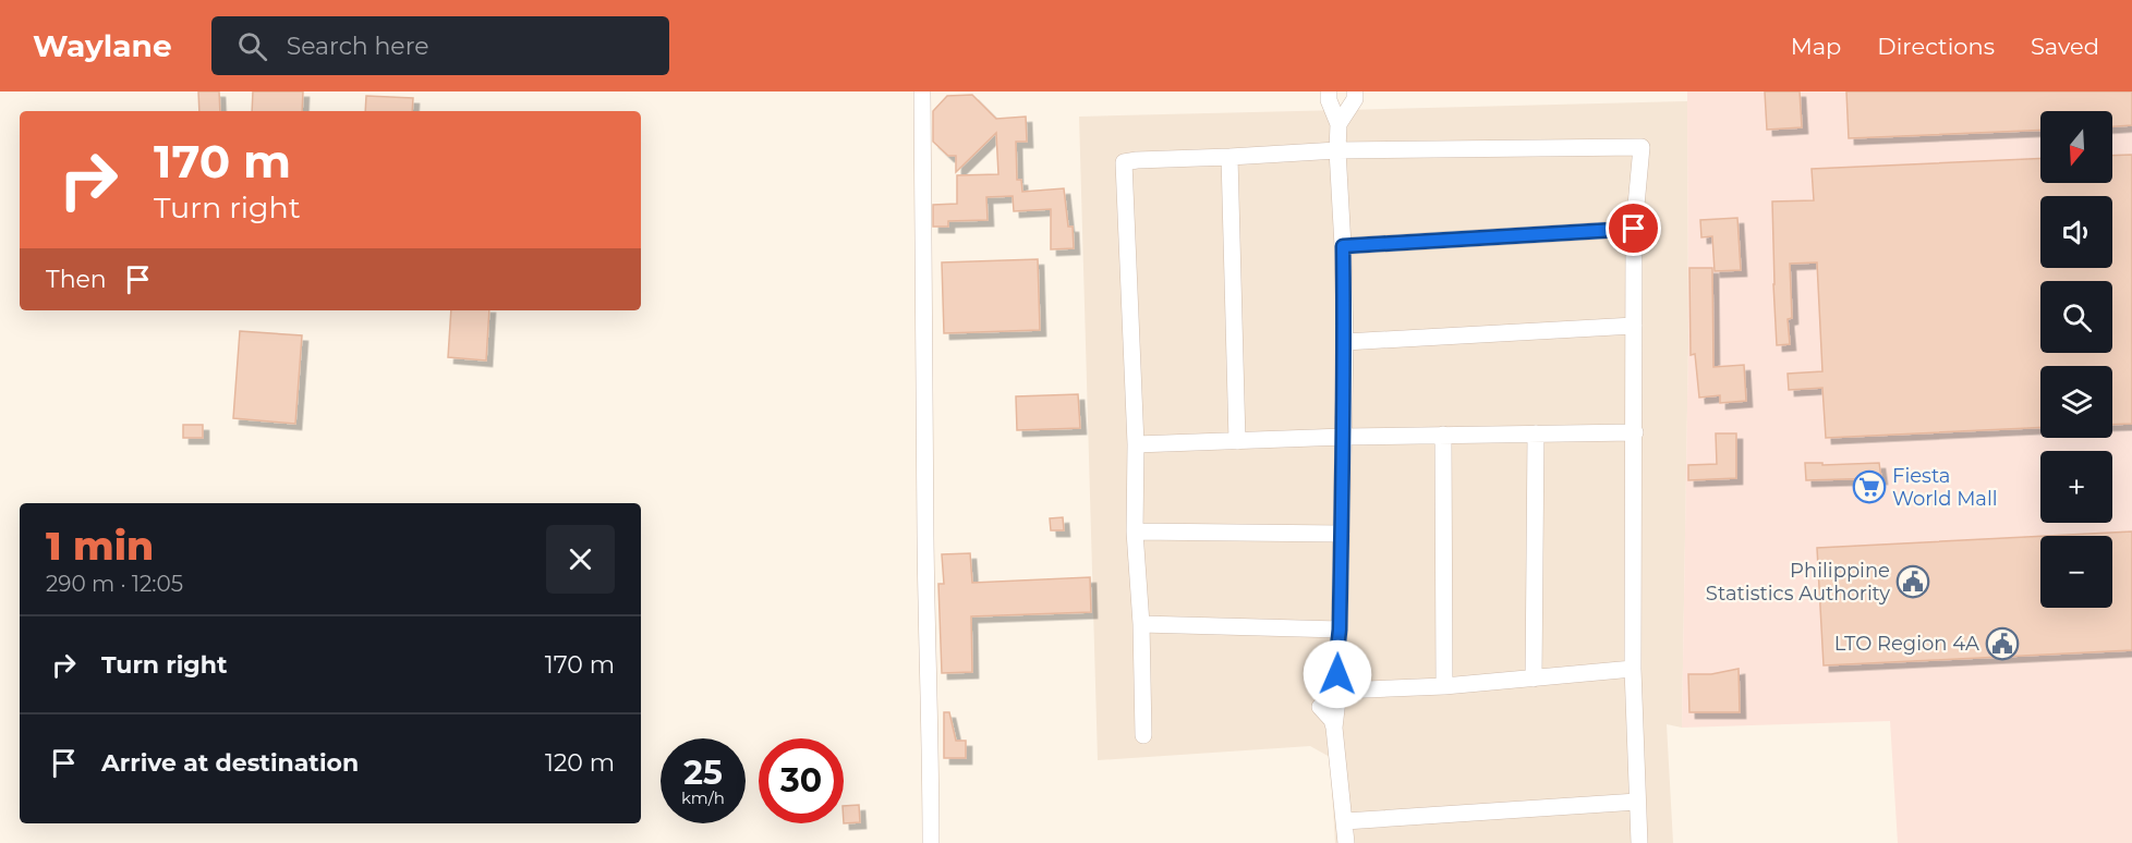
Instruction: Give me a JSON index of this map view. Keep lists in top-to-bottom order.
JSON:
{
  "places": {
    "supermarket": ["Fiesta World Mall"],
    "public building": ["Philippine Statistics Authority", "LTO Region 4A"]
  },
  "north": "bottom",
  "page": {
    "header": "Waylane",
    "search": "Search here",
    "nav": ["Map", "Directions", "Saved"],
    "map_buttons": ["+", "−"],
    "turn": ["170 m", "Turn right"],
    "then": "Then",
    "heading": ["1 min", "290 m · 12:05"],
    "list": [
      {
        "name": "Turn right",
        "value": "170 m"
      },
      {
        "name": "Arrive at destination",
        "value": "120 m"
      }
    ],
    "speed": "25 km/h",
    "limit": "30"
  }
}
